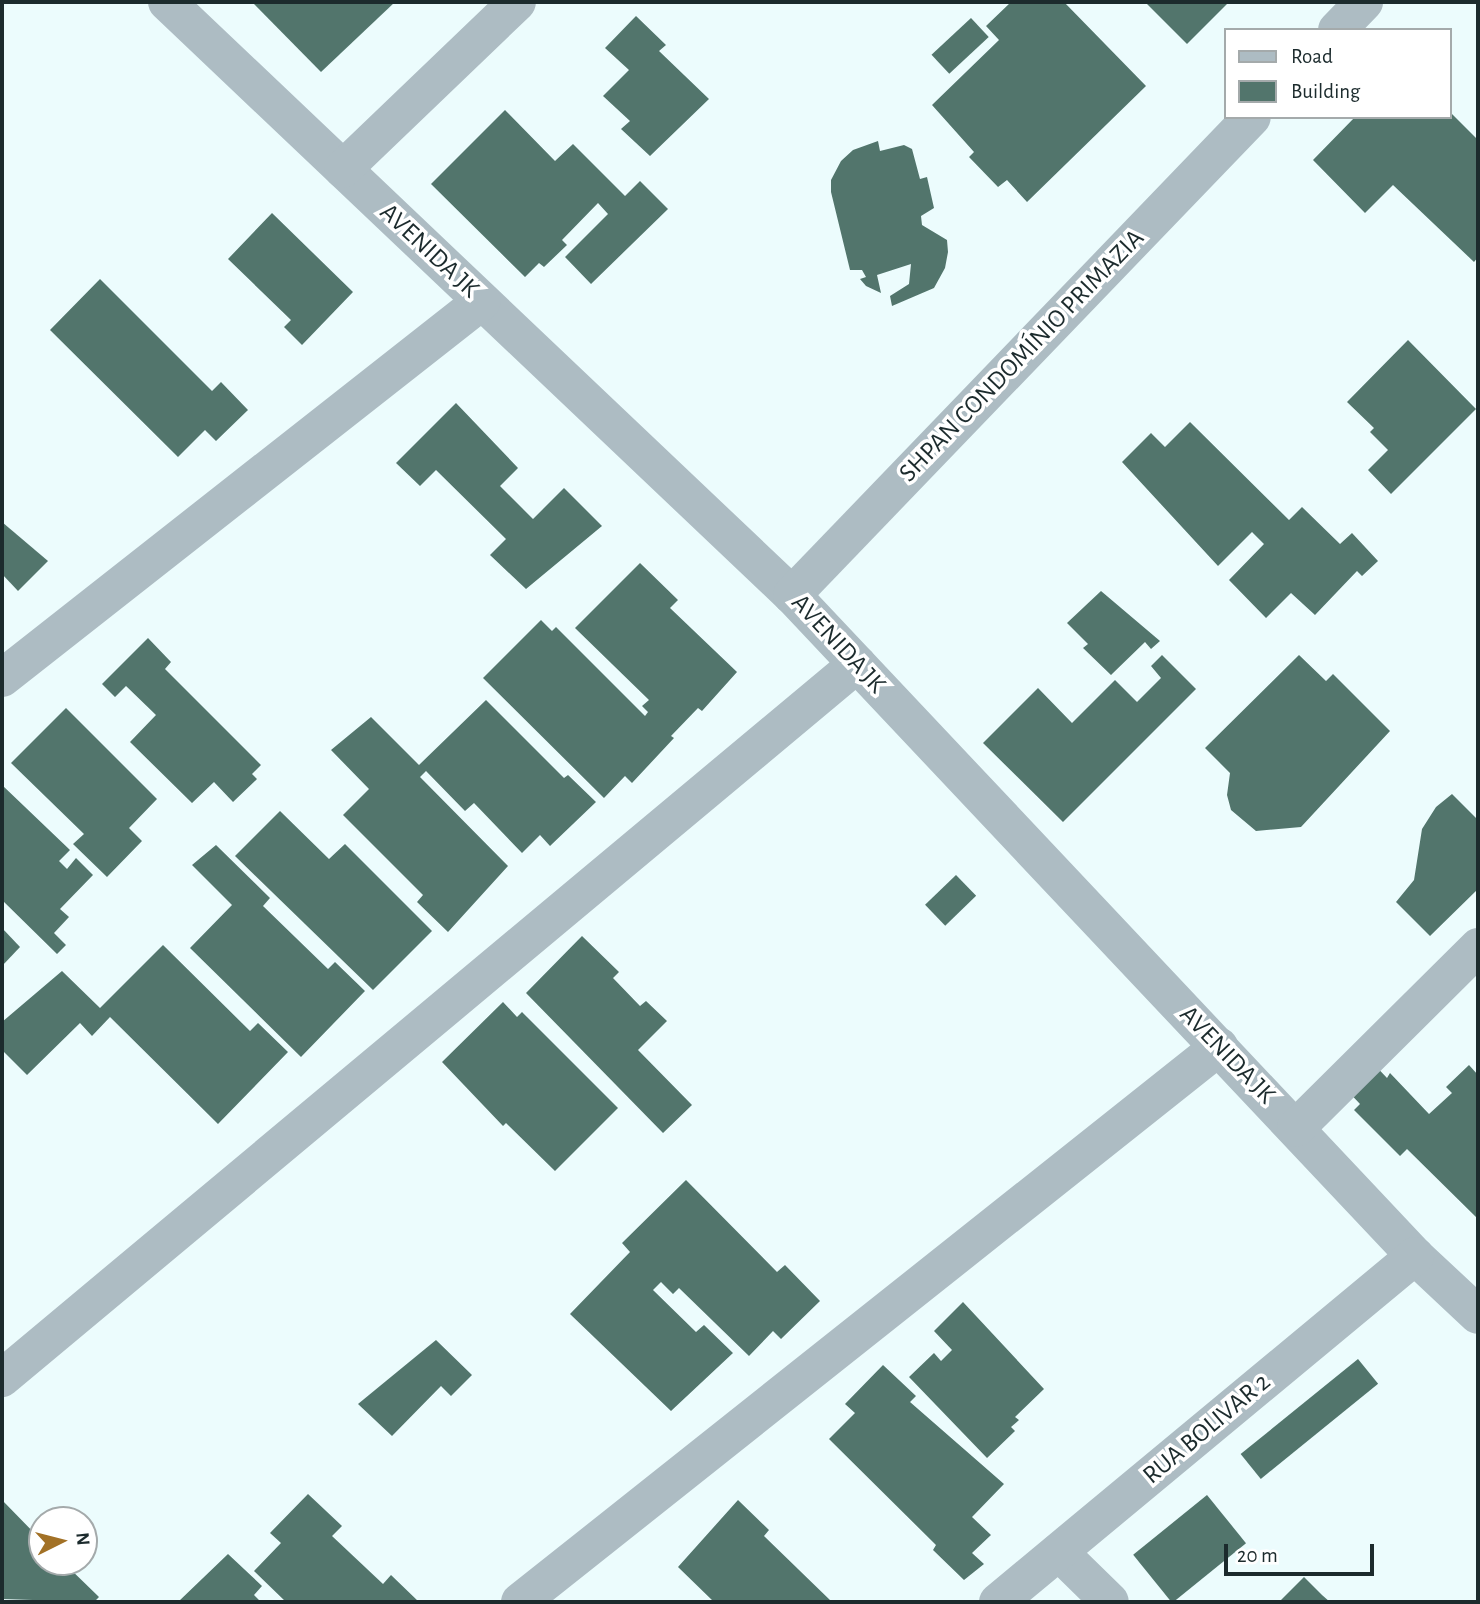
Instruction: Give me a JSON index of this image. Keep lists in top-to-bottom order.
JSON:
{
  "streets": {
    "street": ["AVENIDA JK", "SHPAN CONDOMÍNIO PRIMAZIA", "RUA BOLIVAR 2"]
  },
  "crossings": [
    ["AVENIDA JK", "SHPAN CONDOMÍNIO PRIMAZIA"],
    ["AVENIDA JK", "RUA BOLIVAR 2"]
  ],
  "legend": ["Road", "Building"],
  "scale_bar": "20 m",
  "north": "right"
}
